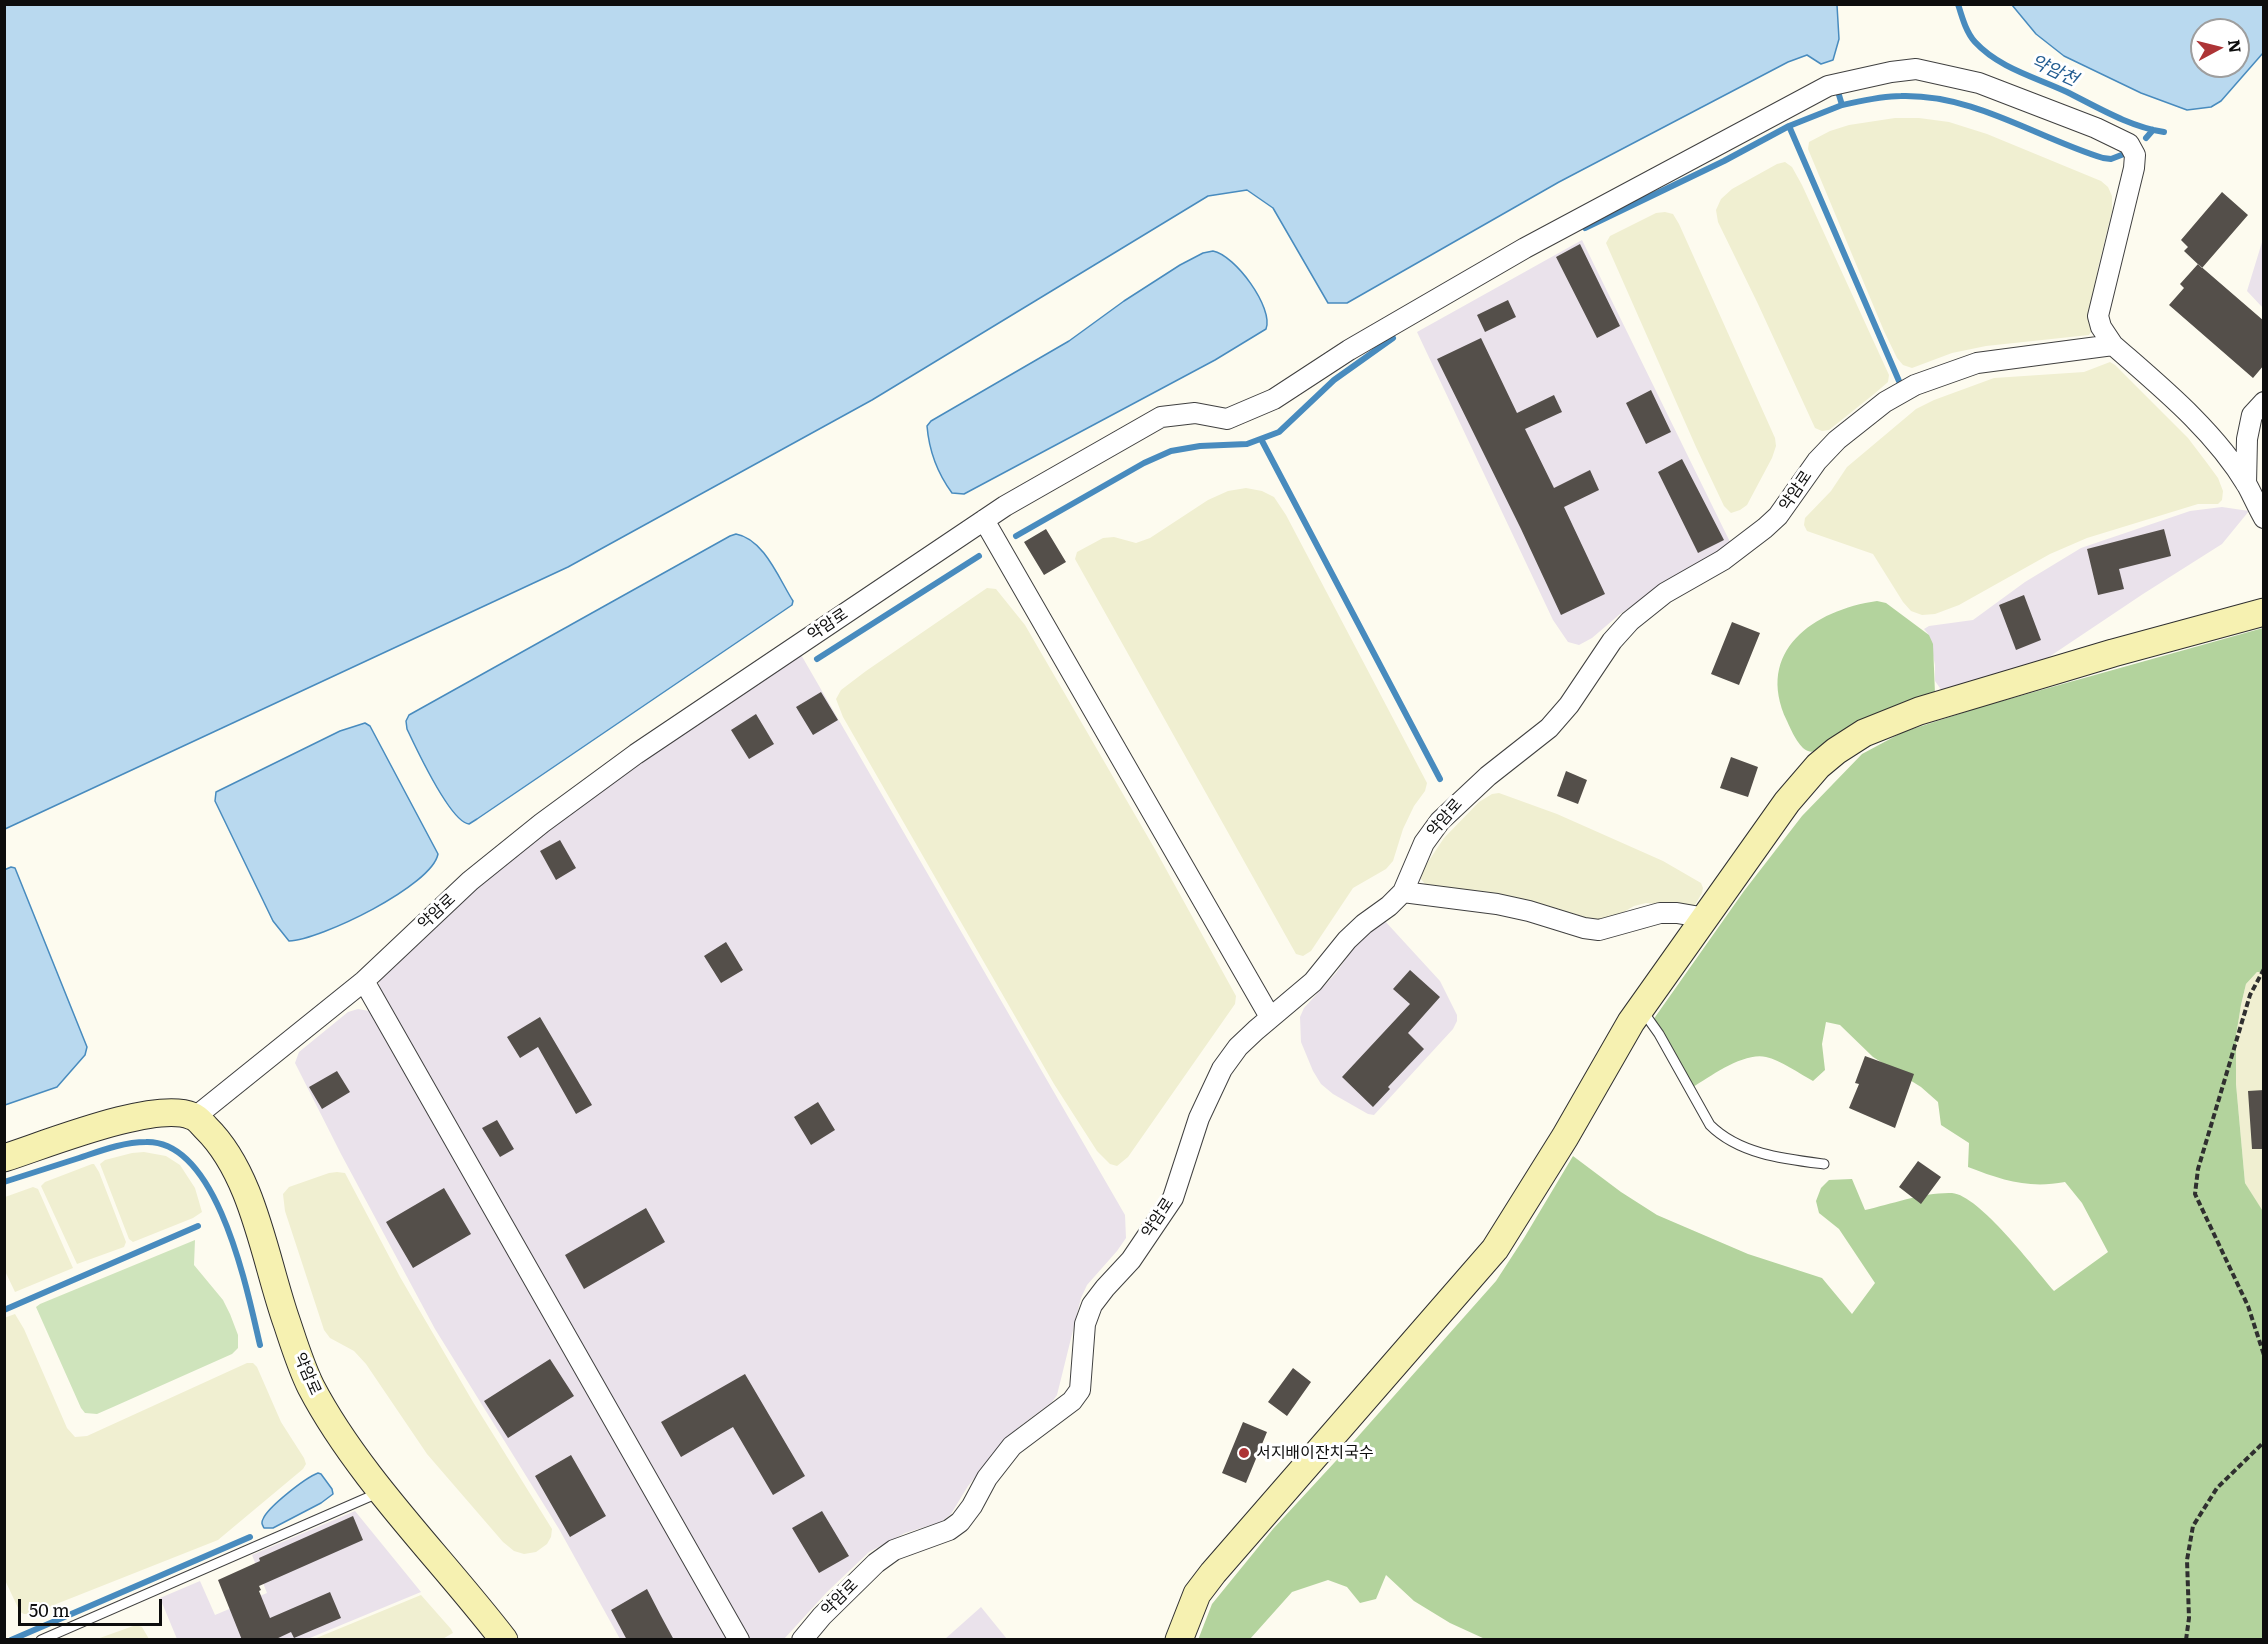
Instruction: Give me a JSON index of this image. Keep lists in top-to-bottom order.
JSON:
{
  "streets": {
    "street": ["약암로"]
  },
  "water": ["약암천"],
  "places": ["서지배이잔치국수"],
  "scale_bar": "50 m",
  "north": "right"
}
